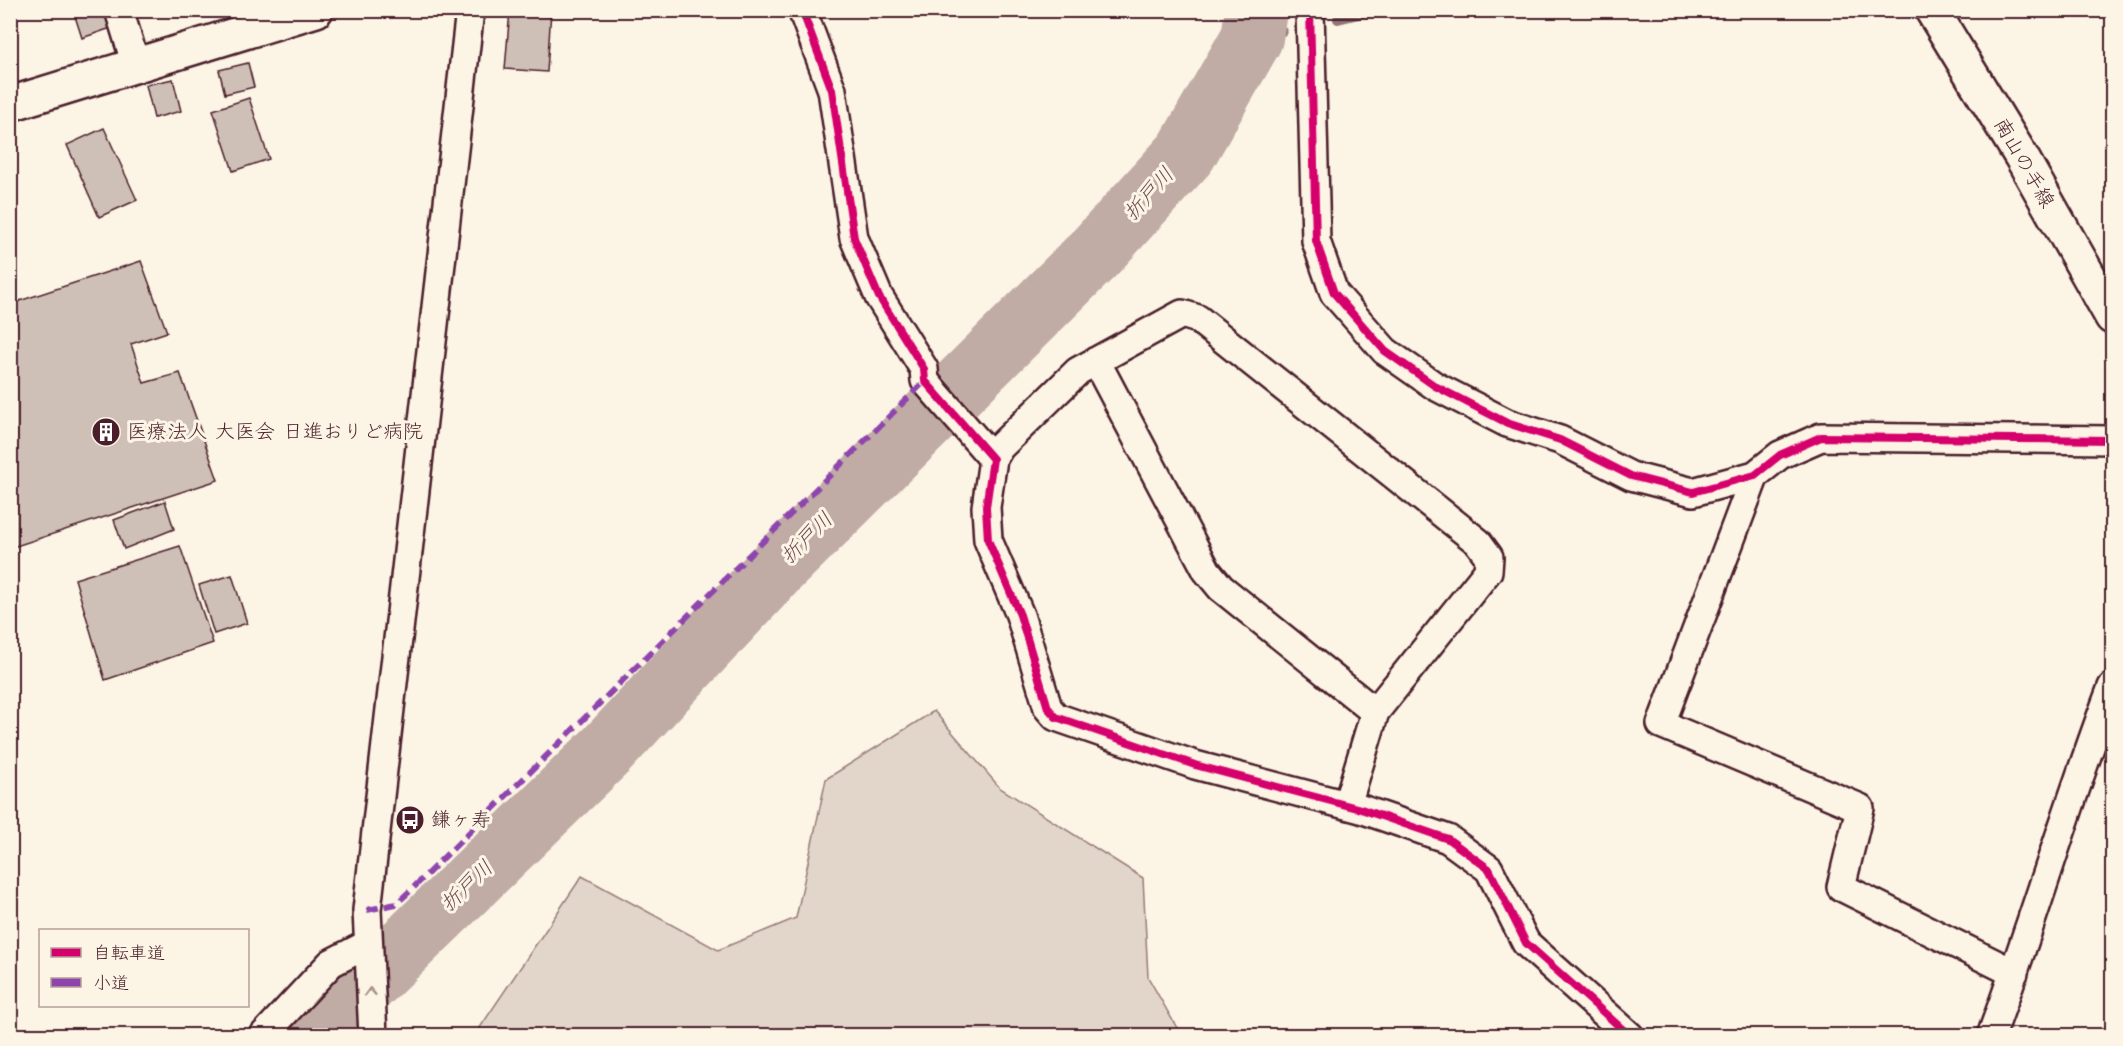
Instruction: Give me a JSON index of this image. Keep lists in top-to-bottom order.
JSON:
{
  "streets": {
    "street": ["南山の手線"]
  },
  "water": ["折戸川"],
  "places": {
    "building": ["医療法人 大医会 日進おりど病院"],
    "bus stop": ["鎌ヶ寿"]
  },
  "legend": ["自転車道", "小道"]
}
